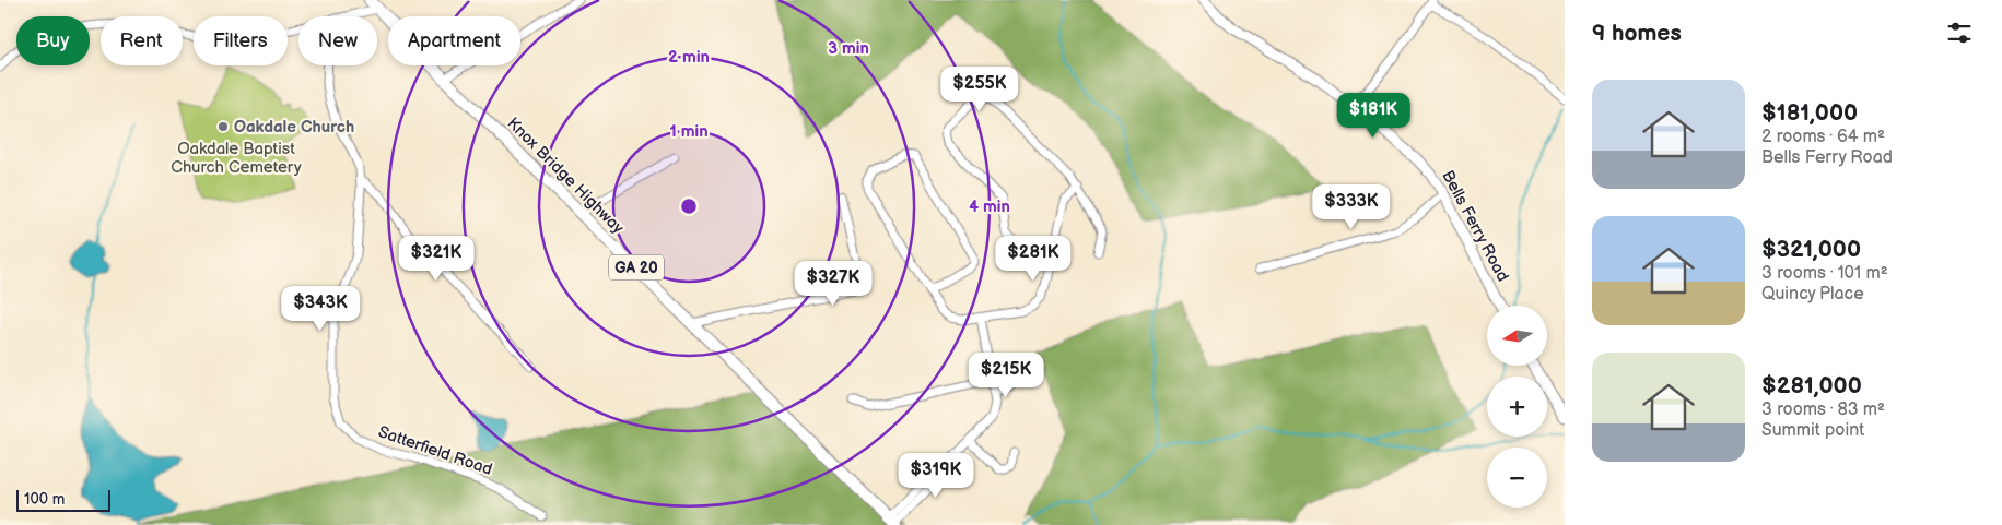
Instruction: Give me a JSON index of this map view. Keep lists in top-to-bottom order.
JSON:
{
  "streets": {
    "main road": ["Knox Bridge Highway", "Bells Ferry Road", "GA 20"],
    "street": ["Satterfield Road"]
  },
  "crossings": [
    ["Knox Bridge Highway", "GA 20"]
  ],
  "parks": ["Oakdale Baptist Church Cemetery"],
  "places": ["Oakdale Church"],
  "scale_bar": "100 m",
  "north": "left",
  "page": {
    "heading": "9 homes",
    "chip": [
      "Buy",
      "Rent",
      "Filters",
      "New",
      "Apartment"
    ],
    "list": [
      {
        "name": "$181,000",
        "note": "2 rooms · 64 m² · Bells Ferry Road"
      },
      {
        "name": "$321,000",
        "note": "3 rooms · 101 m² · Quincy Place"
      },
      {
        "name": "$281,000",
        "note": "3 rooms · 83 m² · Summit point"
      }
    ],
    "price": [
      "$255K",
      "$181K",
      "$333K",
      "$321K",
      "$281K",
      "$327K",
      "$343K",
      "$215K",
      "$319K"
    ],
    "map_buttons": ["+", "−"],
    "scale": "100 m"
  },
  "rings": [
    "3 min",
    "2 min",
    "1 min",
    "4 min"
  ]
}
